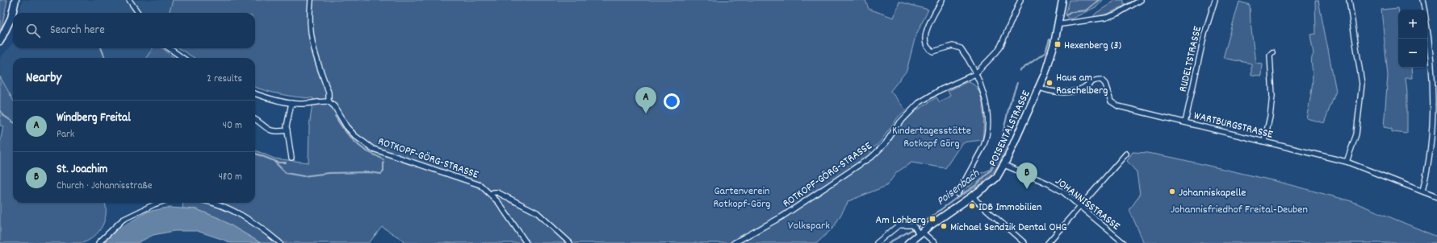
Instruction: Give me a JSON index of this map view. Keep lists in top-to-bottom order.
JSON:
{
  "streets": {
    "main road": ["POISENTALSTRASSE"],
    "street": [
      "RUDELTSTRASSE",
      "WARTBURGSTRASSE",
      "ROTKOPF-GÖRG-STRASSE",
      "JOHANNISSTRASSE"
    ]
  },
  "crossings": [
    ["RUDELTSTRASSE", "WARTBURGSTRASSE"],
    ["WARTBURGSTRASSE", "POISENTALSTRASSE"],
    ["POISENTALSTRASSE", "JOHANNISSTRASSE"]
  ],
  "water": ["Poisenbach"],
  "parks": [
    "Kindertagesstätte Rotkopf Görg",
    "Gartenverein Rotkopf-Görg",
    "Johannisfriedhof Freital-Deuben",
    "Volkspark"
  ],
  "places": {
    "transit": ["Hexenberg (3)", "Am Lohberg"],
    "other": [
      "Haus am Raschelberg",
      "Johanniskapelle",
      "IDB Immobilien",
      "Michael Sendzik Dental OHG"
    ]
  },
  "page": {
    "map_buttons": ["+", "−"],
    "search": "Search here",
    "heading": ["Nearby", "2 results"],
    "pins": ["A", "B"],
    "list": [
      {
        "mark": "A",
        "name": "Windberg Freital",
        "note": "Park",
        "value": "40 m"
      },
      {
        "mark": "B",
        "name": "St. Joachim",
        "note": "Church · Johannisstraße",
        "value": "480 m"
      }
    ]
  }
}
